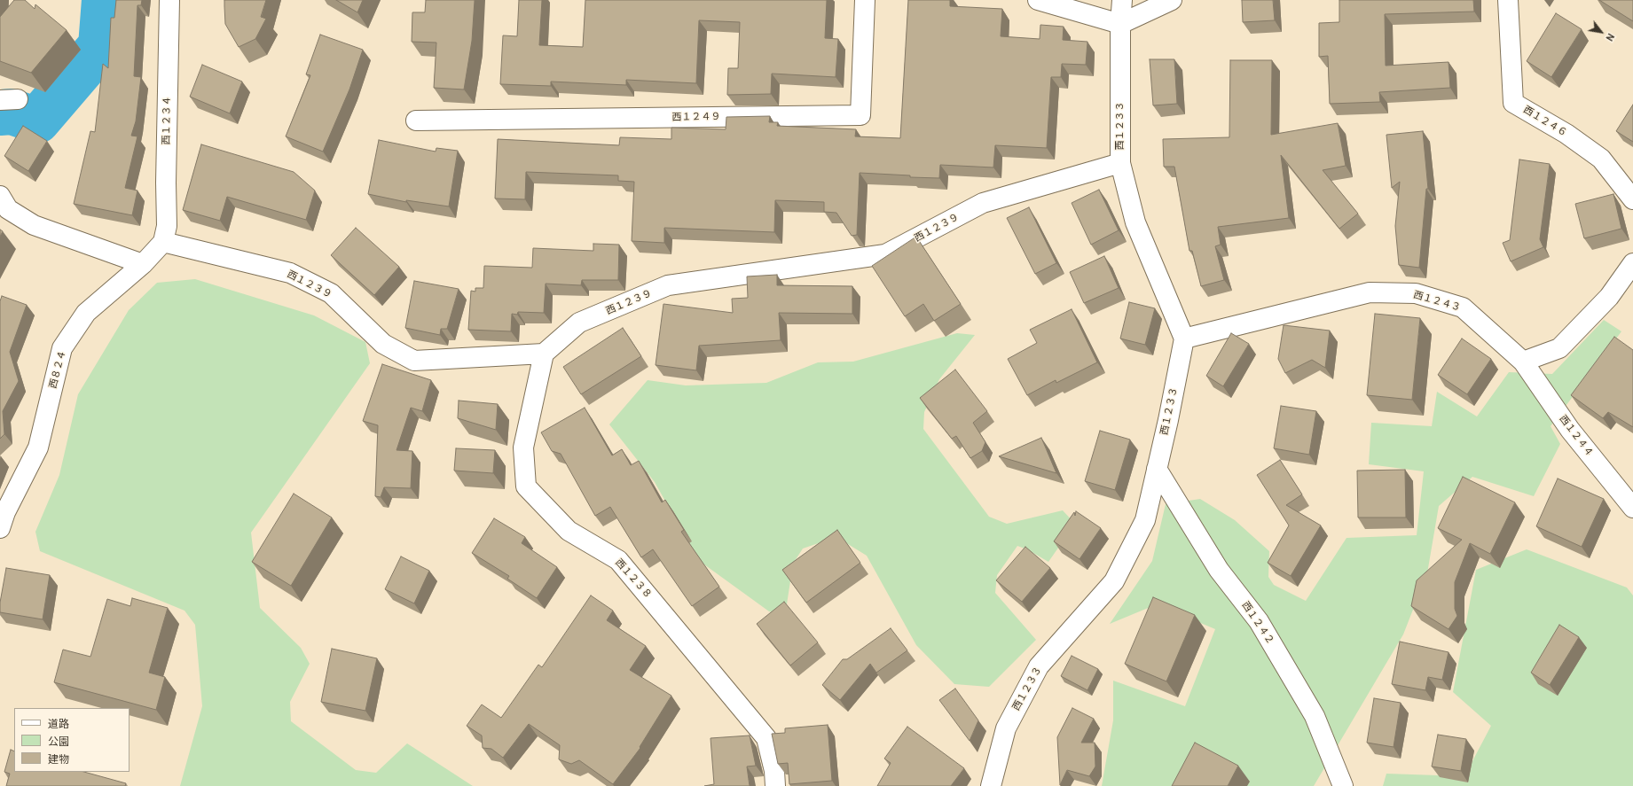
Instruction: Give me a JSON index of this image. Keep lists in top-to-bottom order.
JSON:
{
  "streets": {
    "street": [
      "西１２４９",
      "西１２３４",
      "西１２４６",
      "西１２３３",
      "西１２３９",
      "西１２４３",
      "西８２４",
      "西１２４４",
      "西１２３８",
      "西１２４２"
    ]
  },
  "crossings": [
    ["西１２３４", "西１２３９"],
    ["西１２３４", "西８２４"],
    ["西１２３３", "西１２３９"],
    ["西１２３３", "西１２４３"],
    ["西１２３３", "西１２４２"],
    ["西１２３９", "西８２４"],
    ["西１２３９", "西１２３８"],
    ["西１２４３", "西１２４４"]
  ],
  "legend": ["道路", "公園", "建物"],
  "north": "bottom right"
}
